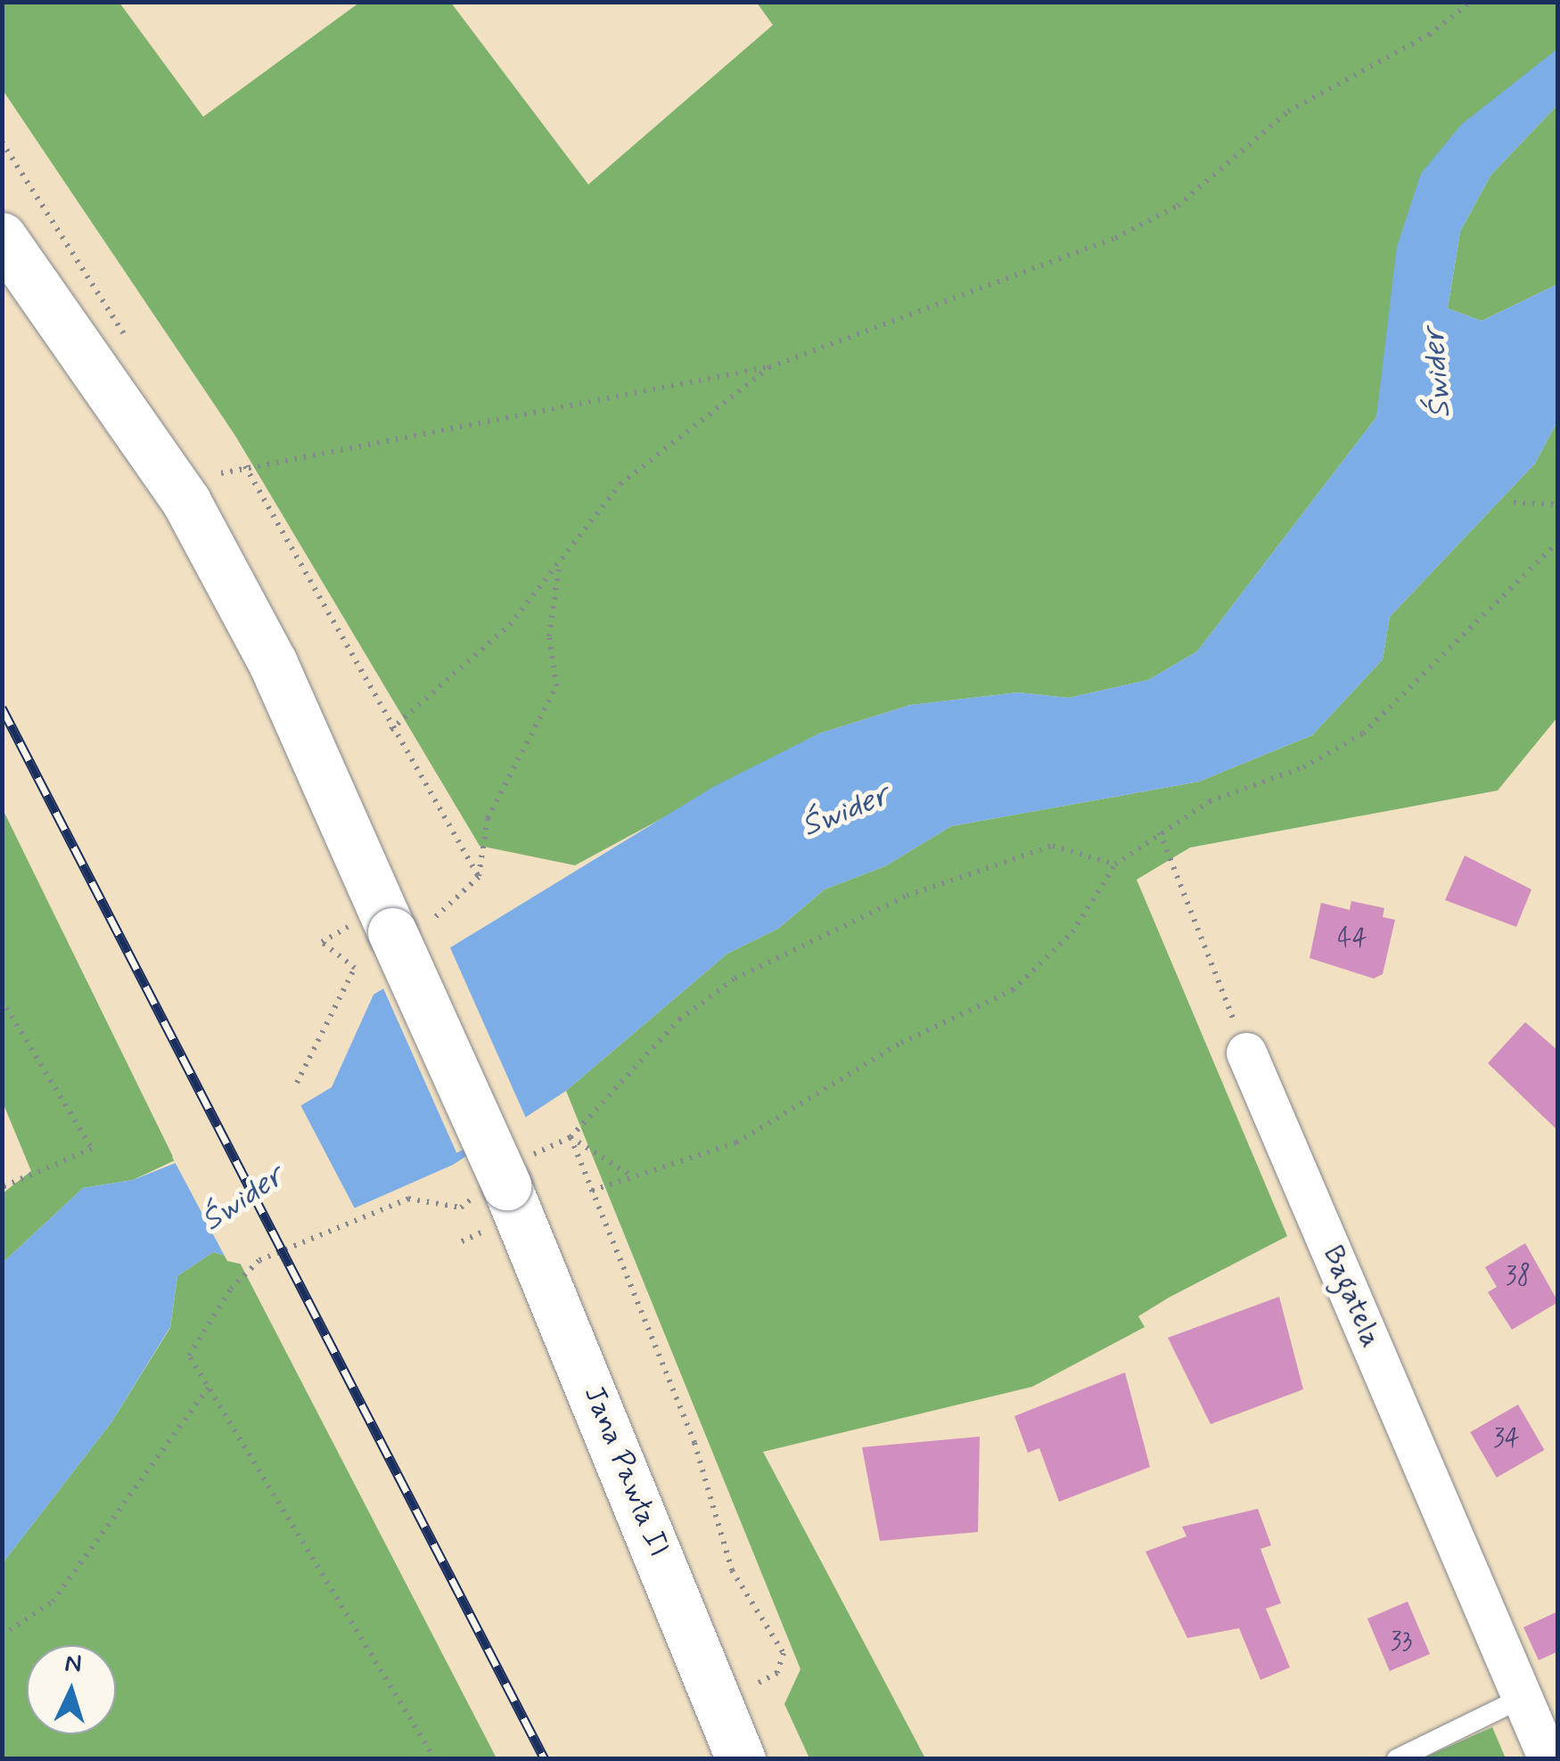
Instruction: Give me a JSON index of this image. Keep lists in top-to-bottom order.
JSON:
{
  "streets": {
    "main road": ["Jana Pawła II"],
    "street": ["Bagatela"]
  },
  "water": ["Świder"],
  "house_numbers": [
    "44",
    "38",
    "34",
    "33"
  ],
  "north": "top"
}
